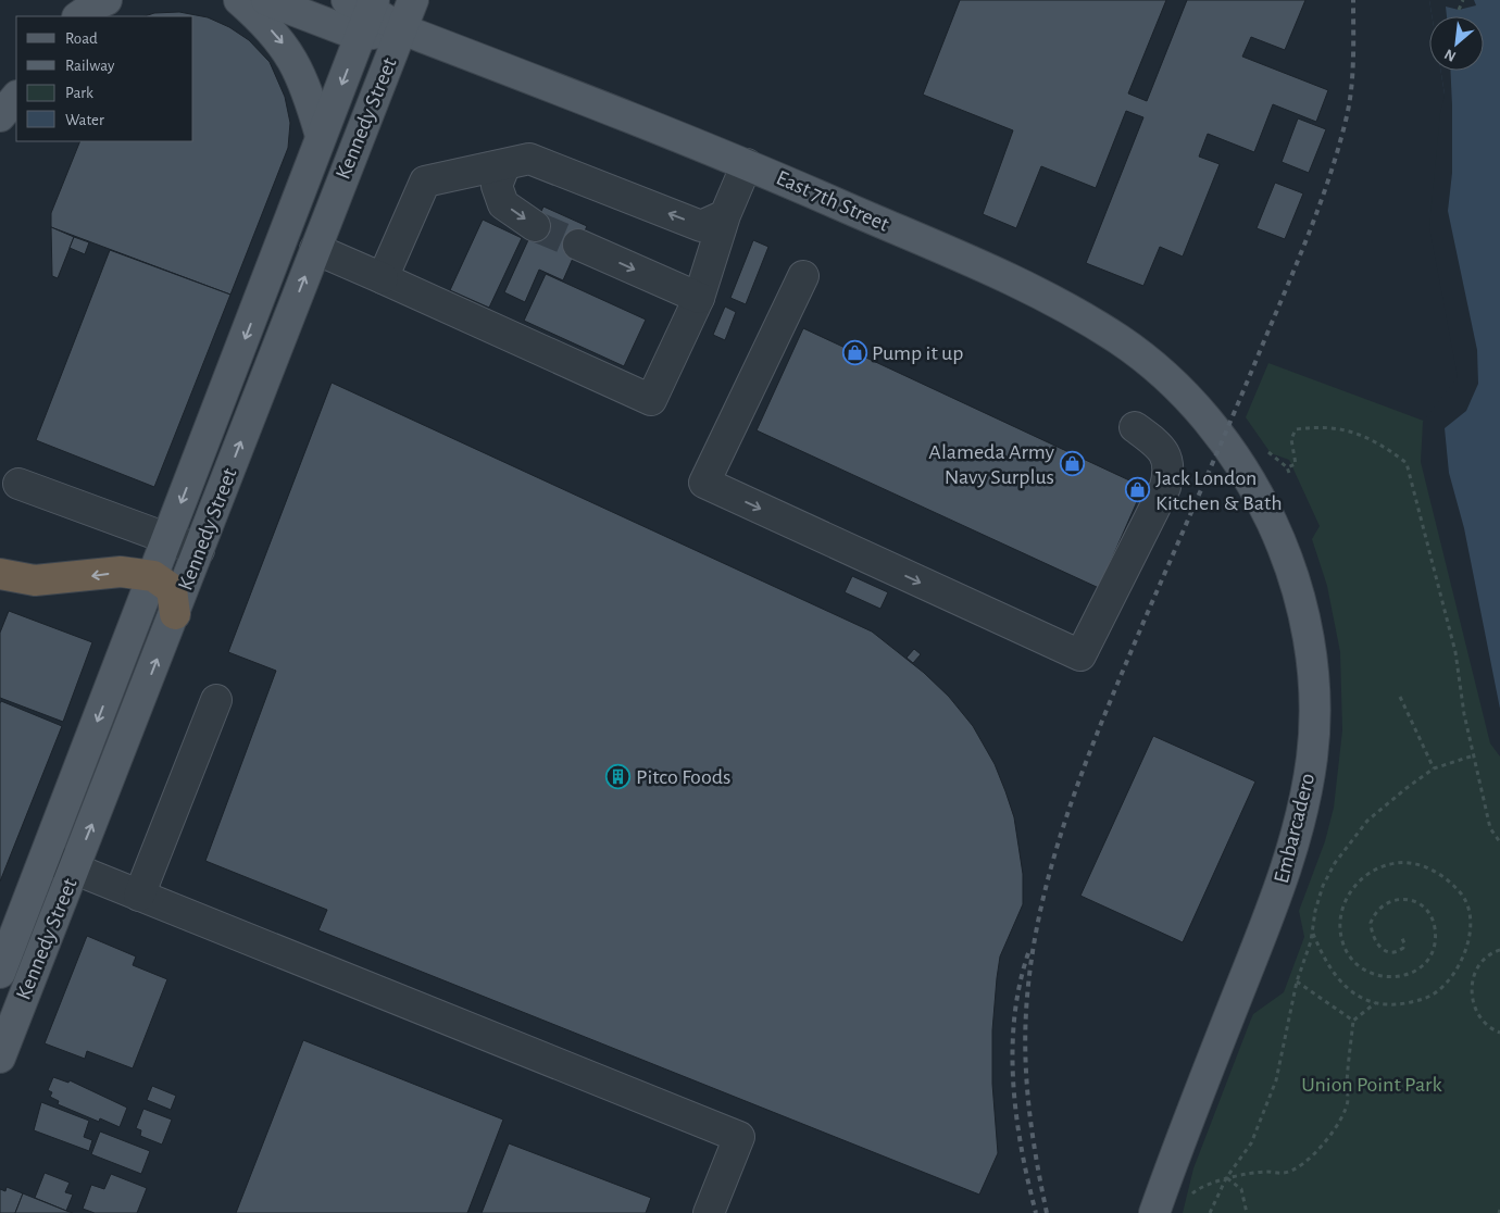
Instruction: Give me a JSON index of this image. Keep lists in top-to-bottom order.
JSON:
{
  "streets": {
    "main road": ["Kennedy Street", "East 7th Street", "Embarcadero"]
  },
  "crossings": [
    ["Kennedy Street", "East 7th Street"],
    ["East 7th Street", "Embarcadero"]
  ],
  "parks": ["Union Point Park"],
  "places": {
    "shop": ["Pump it up", "Alameda Army Navy Surplus", "Jack London Kitchen & Bath"],
    "building": ["Pitco Foods"]
  },
  "legend": [
    "Road",
    "Railway",
    "Park",
    "Water"
  ],
  "north": "bottom left"
}
